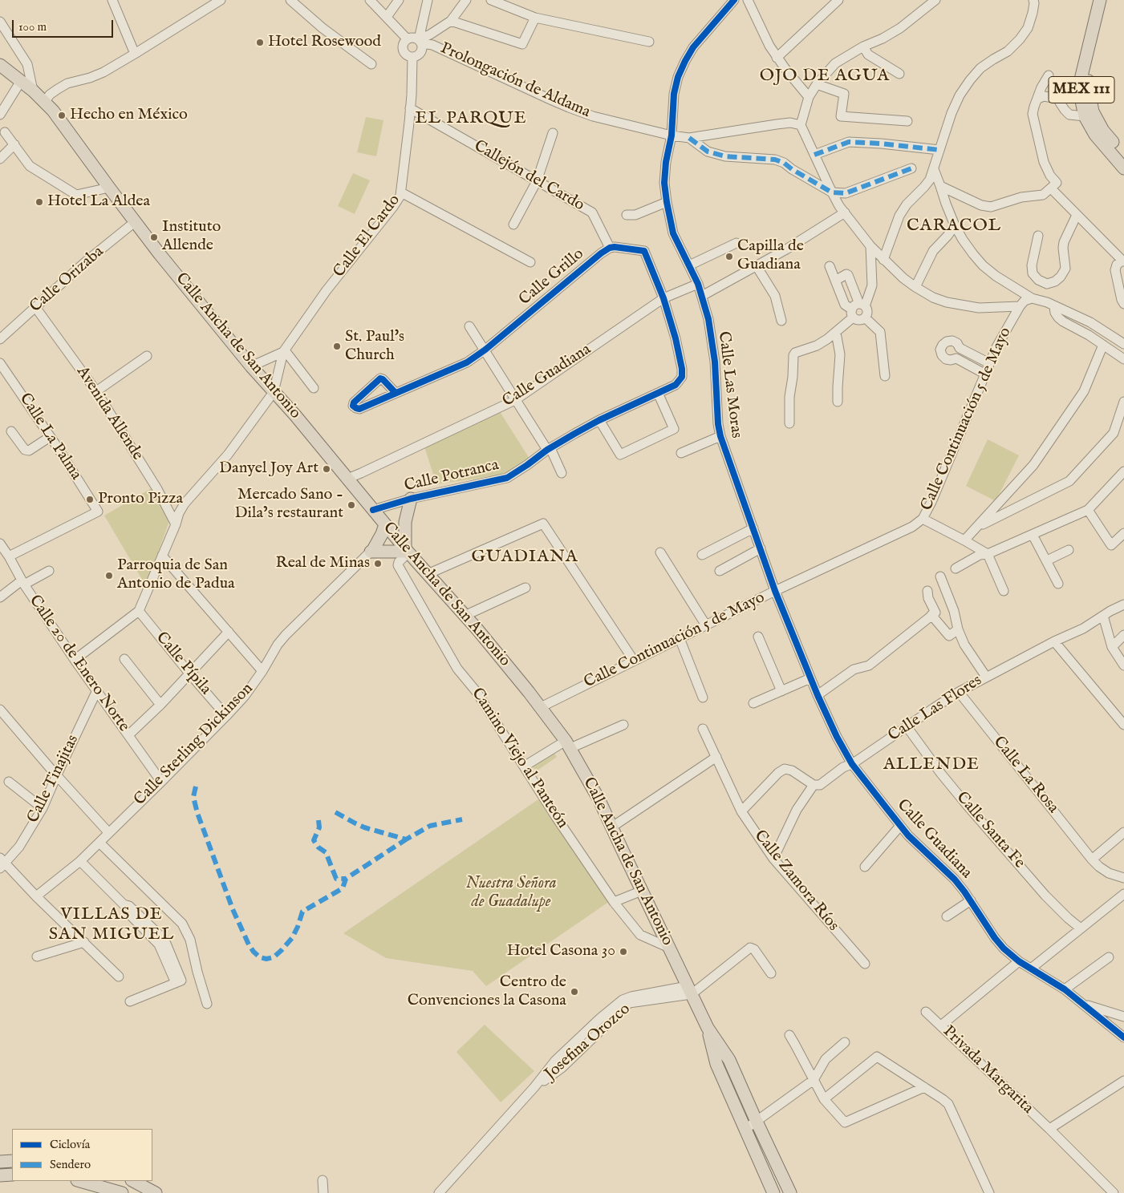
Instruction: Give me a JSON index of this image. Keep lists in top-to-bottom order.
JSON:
{
  "streets": {
    "main road": ["MEX 111", "Calle Ancha de San Antonio"],
    "street": [
      "Prolongación de Aldama",
      "Callejón del Cardo",
      "Calle El Cardo",
      "Calle Grillo",
      "Calle Orizaba",
      "Calle Guadiana",
      "Calle Las Moras",
      "Avenida Allende",
      "Calle Continuación 5 de Mayo",
      "Calle La Palma",
      "Calle Potranca",
      "Calle 20 de Enero Norte",
      "Calle Pípila",
      "Calle Las Flores",
      "Calle Sterling Dickinson",
      "Camino Viejo al Panteón",
      "Calle La Rosa",
      "Calle Tinajitas",
      "Calle Santa Fe",
      "Calle Zamora Ríos",
      "Josefina Orozco",
      "Privada Margarita"
    ]
  },
  "crossings": [
    ["Prolongación de Aldama", "Calle El Cardo"],
    ["Prolongación de Aldama", "Calle Las Moras"],
    ["Callejón del Cardo", "Calle El Cardo"],
    ["Callejón del Cardo", "Calle Grillo"],
    ["Calle El Cardo", "Calle Ancha de San Antonio"],
    ["Calle Orizaba", "Calle Ancha de San Antonio"],
    ["Calle Orizaba", "Avenida Allende"],
    ["Calle Ancha de San Antonio", "Calle Guadiana"],
    ["Calle Ancha de San Antonio", "Calle Continuación 5 de Mayo"],
    ["Calle Ancha de San Antonio", "Calle Potranca"],
    ["Calle Ancha de San Antonio", "Camino Viejo al Panteón"],
    ["Calle Ancha de San Antonio", "Josefina Orozco"],
    ["Calle Guadiana", "Calle Las Moras"],
    ["Calle Guadiana", "Calle Potranca"],
    ["Calle Guadiana", "Calle Las Flores"],
    ["Calle Las Moras", "Calle Continuación 5 de Mayo"],
    ["Calle La Palma", "Calle 20 de Enero Norte"],
    ["Calle 20 de Enero Norte", "Calle Sterling Dickinson"],
    ["Calle 20 de Enero Norte", "Calle Tinajitas"],
    ["Calle Pípila", "Calle Sterling Dickinson"],
    ["Calle Las Flores", "Calle La Rosa"],
    ["Calle Las Flores", "Calle Santa Fe"]
  ],
  "districts": [
    "OJO DE AGUA",
    "EL PARQUE",
    "CARACOL",
    "GUADIANA",
    "ALLENDE",
    "VILLAS DE SAN MIGUEL"
  ],
  "parks": ["Nuestra Señora de Guadalupe"],
  "places": [
    "Hotel Rosewood",
    "Hecho en México",
    "Hotel La Aldea",
    "Instituto Allende",
    "Capilla de Guadiana",
    "St. Paul's Church",
    "Danyel Joy Art",
    "Pronto Pizza",
    "Mercado Sano - Dila’s restaurant",
    "Real de Minas",
    "Parroquia de San Antonio de Padua",
    "Hotel Casona 30",
    "Centro de Convenciones la Casona"
  ],
  "legend": ["Ciclovía", "Sendero"],
  "scale_bar": "100 m"
}
